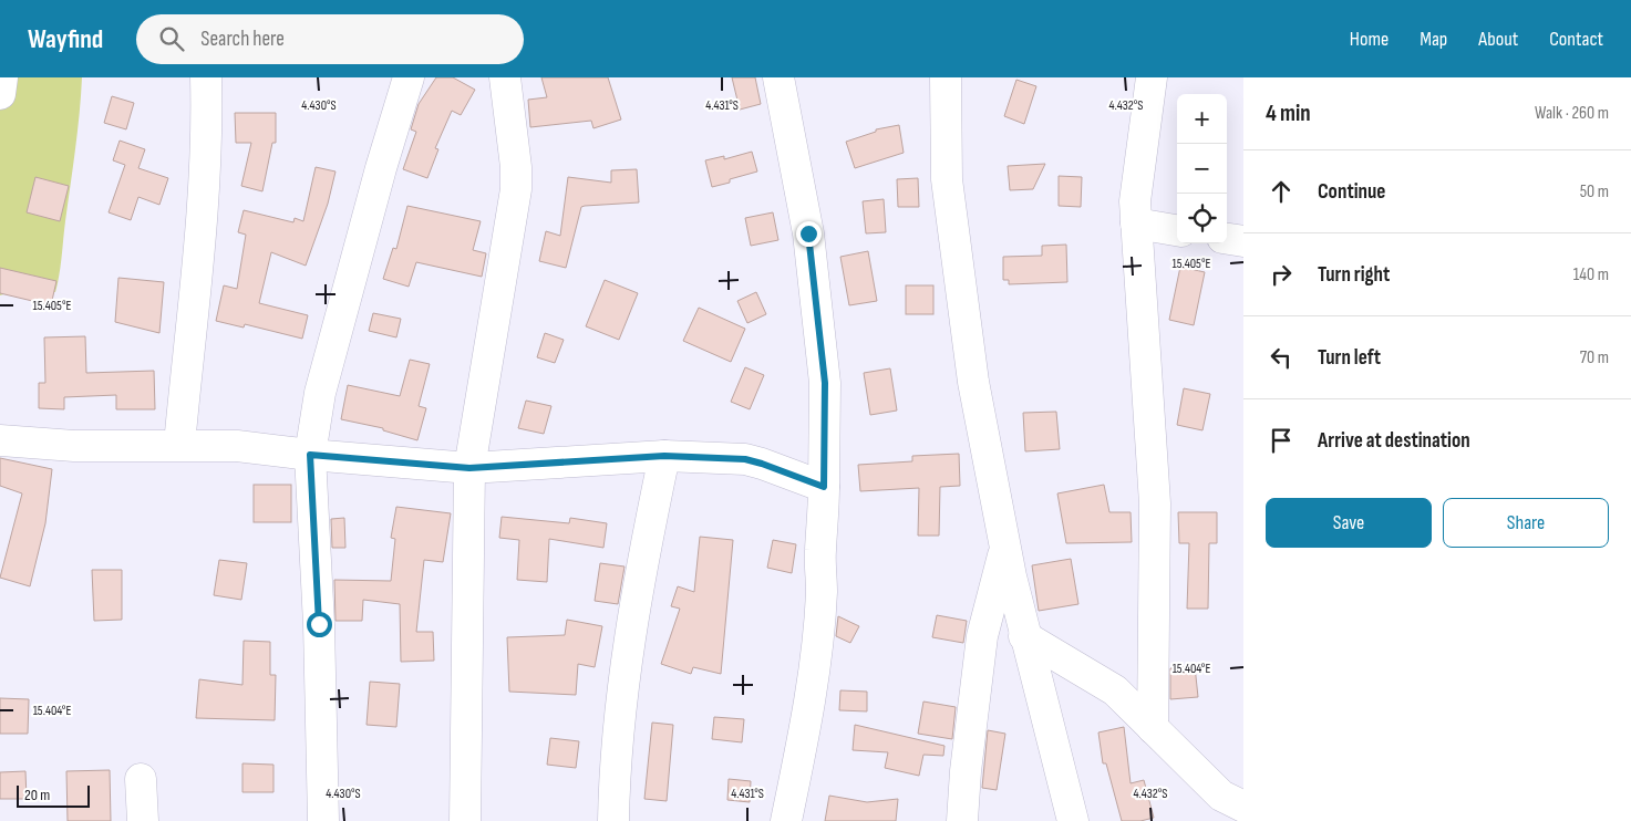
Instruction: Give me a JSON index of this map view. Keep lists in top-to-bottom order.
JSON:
{
  "scale_bar": "20 m",
  "page": {
    "header": "Wayfind",
    "search": "Search here",
    "nav": [
      "Home",
      "Map",
      "About",
      "Contact"
    ],
    "heading": ["4 min", "Walk · 260 m"],
    "map_buttons": ["+", "−"],
    "list": [
      ["Continue", "50 m"],
      ["Turn right", "140 m"],
      ["Turn left", "70 m"],
      "Arrive at destination"
    ],
    "buttons": ["Save", "Share"],
    "scale": "20 m"
  },
  "coordinates": [
    "4.430°S",
    "4.431°S",
    "4.432°S",
    "15.405°E",
    "15.404°E"
  ]
}
